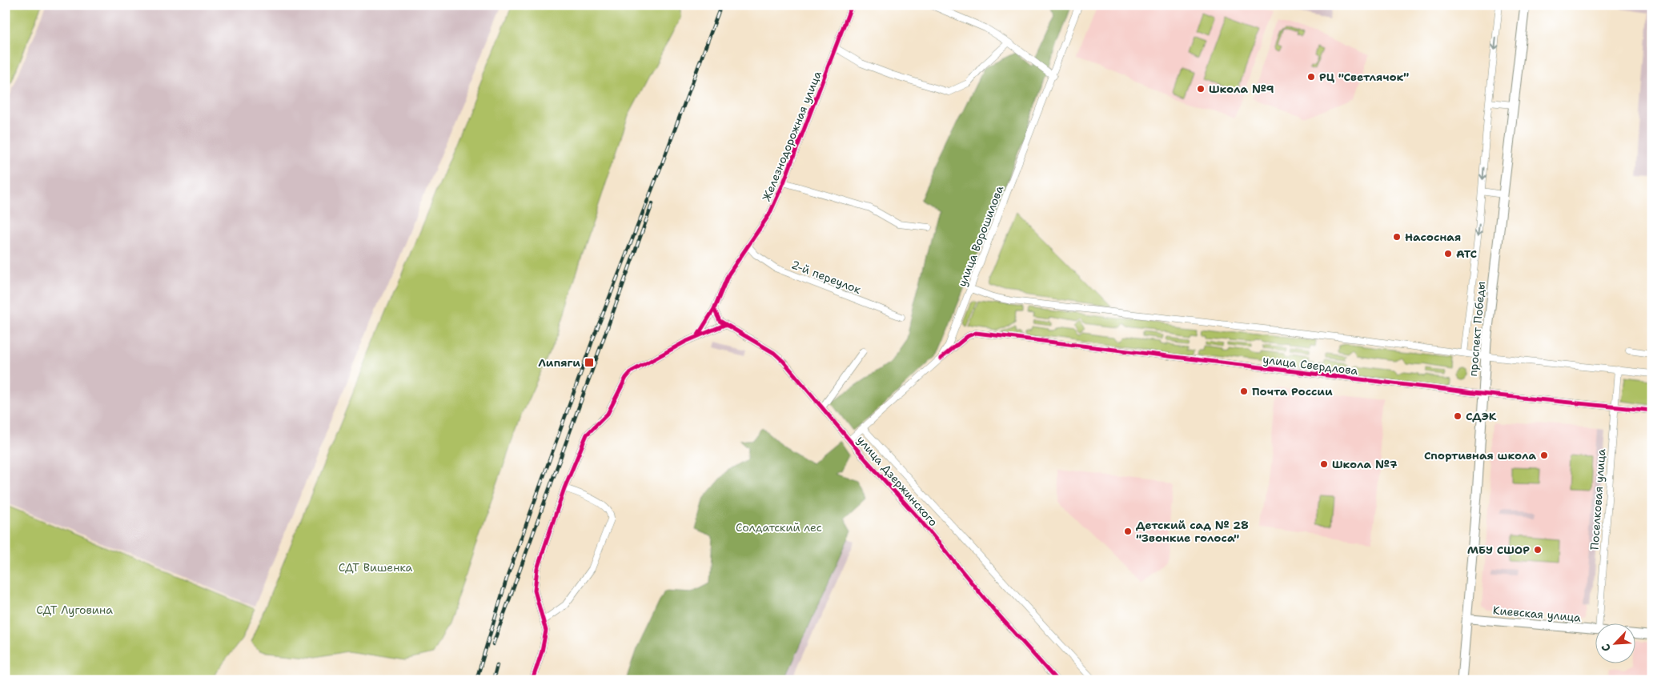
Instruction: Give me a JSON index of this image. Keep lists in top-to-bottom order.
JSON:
{
  "streets": {
    "main road": ["проспект Победы", "Киевская улица"],
    "street": [
      "Железнодорожная улица",
      "улица Ворошилова",
      "2-й переулок",
      "улица Свердлова",
      "улица Дзержинского",
      "Поселковая улица"
    ]
  },
  "crossings": [
    ["Железнодорожная улица", "2-й переулок"],
    ["Железнодорожная улица", "улица Дзержинского"],
    ["улица Ворошилова", "улица Свердлова"],
    ["улица Ворошилова", "улица Дзержинского"],
    ["проспект Победы", "улица Свердлова"],
    ["проспект Победы", "Киевская улица"],
    ["улица Свердлова", "Поселковая улица"]
  ],
  "parks": ["Солдатский лес", "СДТ Вишенка", "СДТ Луговина"],
  "places": {
    "other": [
      "РЦ \"Светлячок\"",
      "Школа №9",
      "Насосная",
      "АТС",
      "Почта России",
      "СДЭК",
      "Спортивная школа",
      "Школа №7",
      "Детский сад № 28 \"Звонкие голоса\"",
      "МБУ СШОР"
    ],
    "transit": ["Липяги"]
  },
  "north": "bottom left"
}
